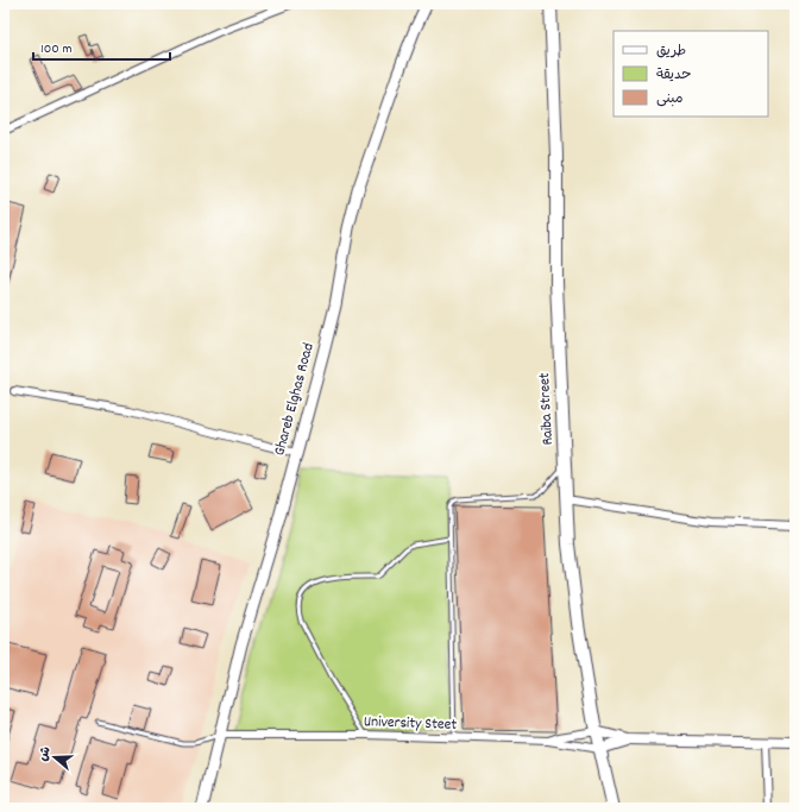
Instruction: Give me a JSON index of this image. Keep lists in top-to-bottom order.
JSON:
{
  "streets": {
    "main road": ["Ghareb Elghas Road", "Raiba Street"],
    "street": ["University Steet"]
  },
  "crossings": [
    ["Ghareb Elghas Road", "University Steet"],
    ["Raiba Street", "University Steet"]
  ],
  "legend": ["طريق", "حديقة", "مبنى"],
  "scale_bar": "100 m",
  "north": "left"
}
